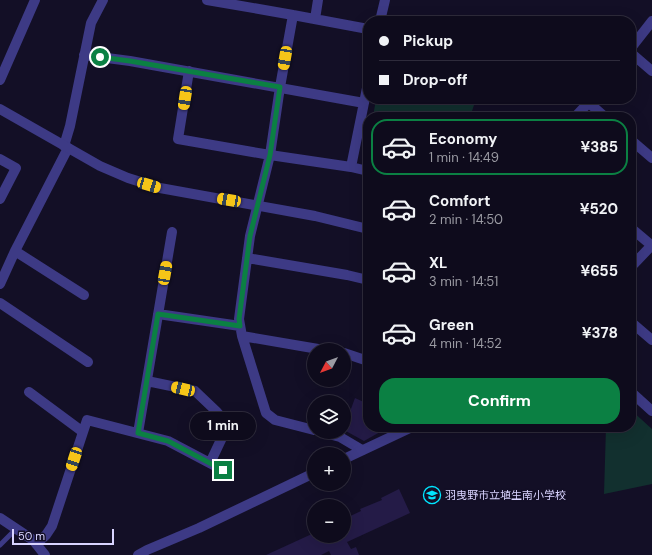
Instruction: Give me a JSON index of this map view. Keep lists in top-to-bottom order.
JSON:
{
  "places": {
    "school or university": ["羽曳野市立埴生南小学校"]
  },
  "scale_bar": "50 m",
  "north": "bottom left",
  "page": {
    "banner": ["Pickup", "Drop-off"],
    "list": [
      {
        "name": "Economy",
        "note": "1 min · 14:49",
        "value": "¥385"
      },
      {
        "name": "Comfort",
        "note": "2 min · 14:50",
        "value": "¥520"
      },
      {
        "name": "XL",
        "note": "3 min · 14:51",
        "value": "¥655"
      },
      {
        "name": "Green",
        "note": "4 min · 14:52",
        "value": "¥378"
      }
    ],
    "map_buttons": ["+", "−"],
    "buttons": "Confirm",
    "bubble": "1 min",
    "scale": "50 m"
  }
}
